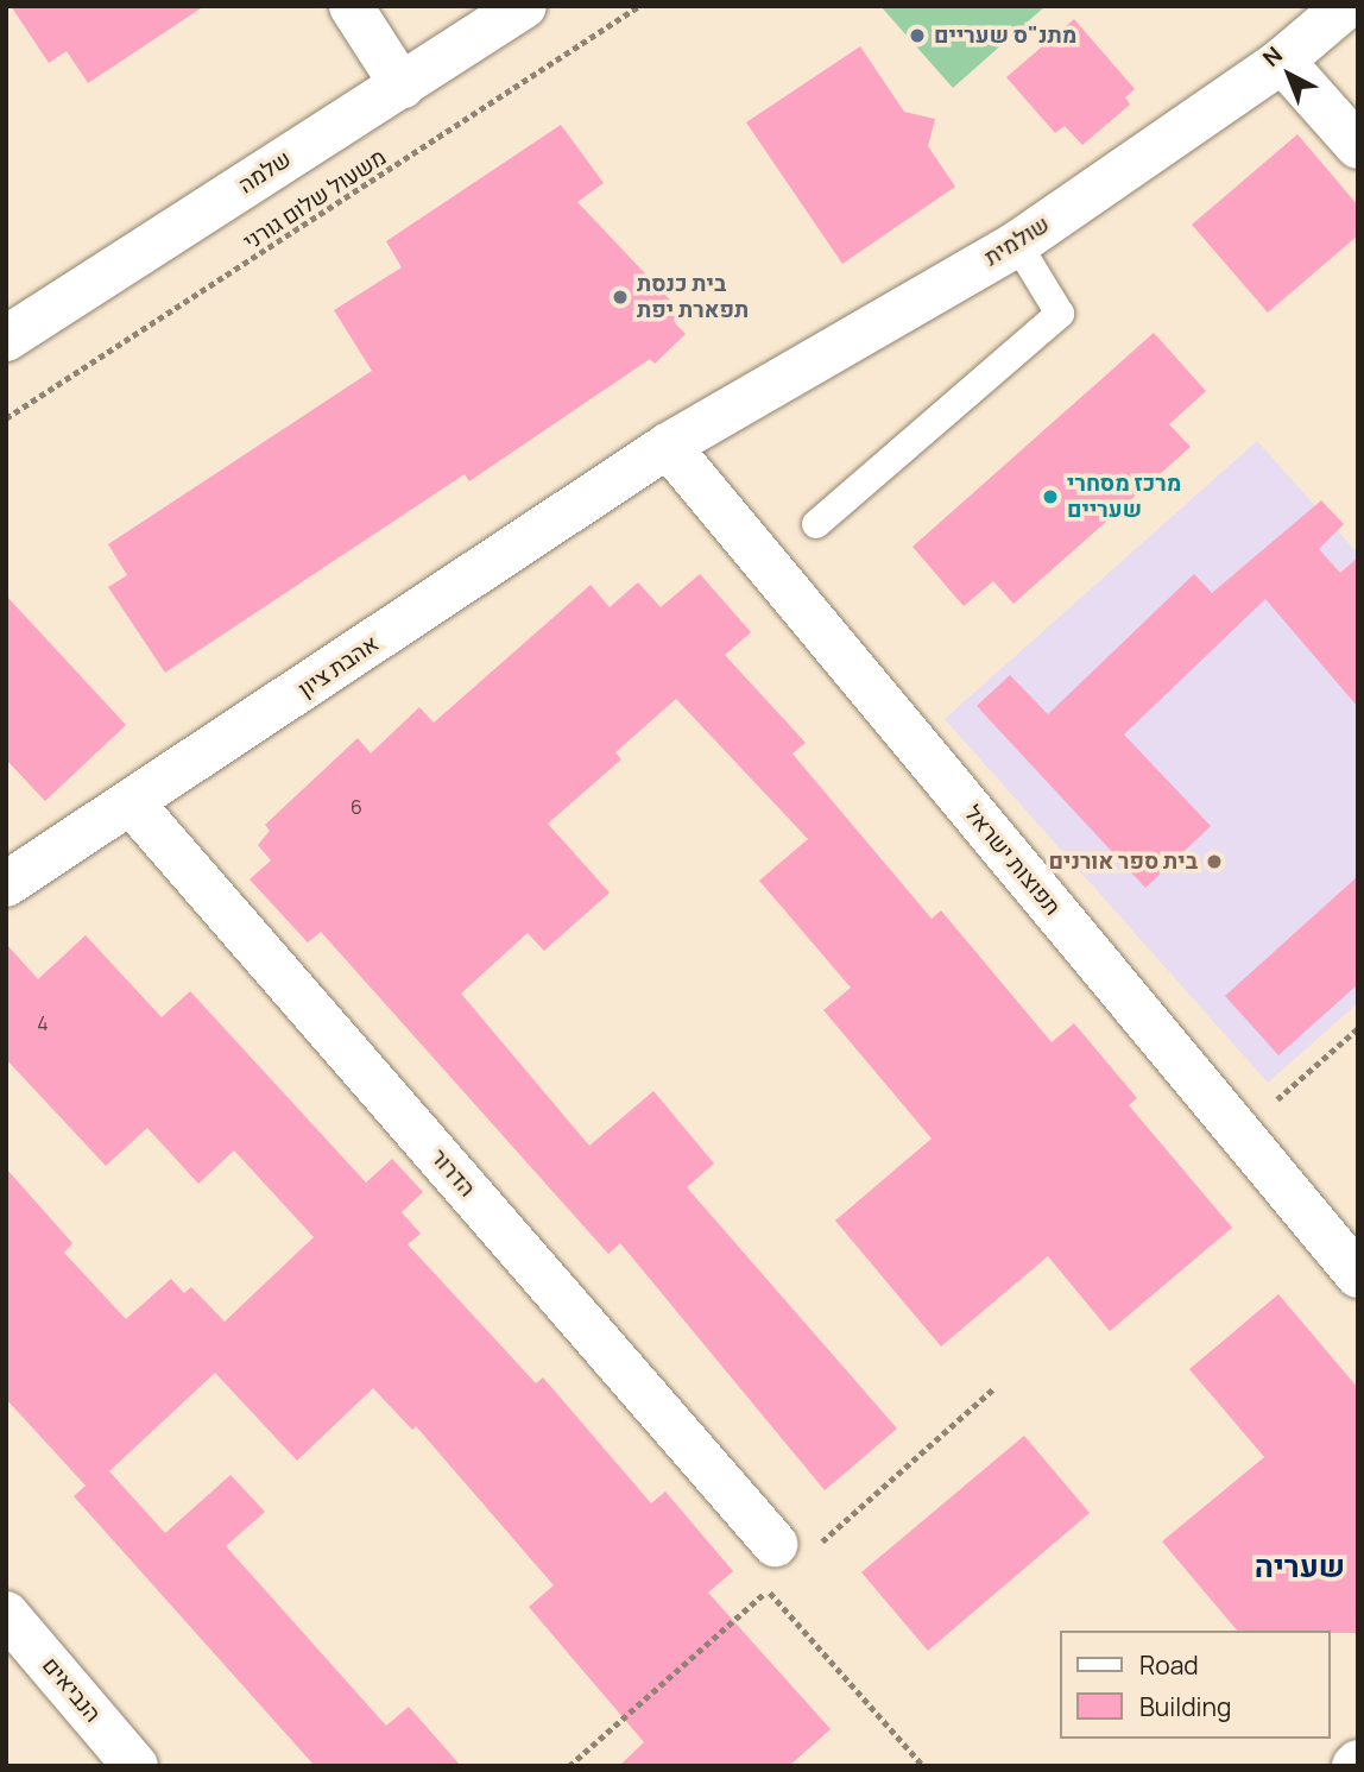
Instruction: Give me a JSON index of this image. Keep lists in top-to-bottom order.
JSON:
{
  "streets": {
    "street": [
      "שלמה",
      "שולמית",
      "אהבת ציון",
      "תפוצות ישראל",
      "הדרור",
      "הנביאים"
    ],
    "path": ["משעול שלום גורני"]
  },
  "crossings": [
    ["שולמית", "אהבת ציון"],
    ["שולמית", "תפוצות ישראל"],
    ["אהבת ציון", "תפוצות ישראל"],
    ["אהבת ציון", "הדרור"]
  ],
  "districts": ["שעריה"],
  "places": [
    "מתנ\"ס שעריים",
    "בית כנסת תפארת יפת",
    "מרכז מסחרי שעריים",
    "בית ספר אורנים"
  ],
  "house_numbers": ["6", "4"],
  "legend": ["Road", "Building"],
  "north": "top left"
}
